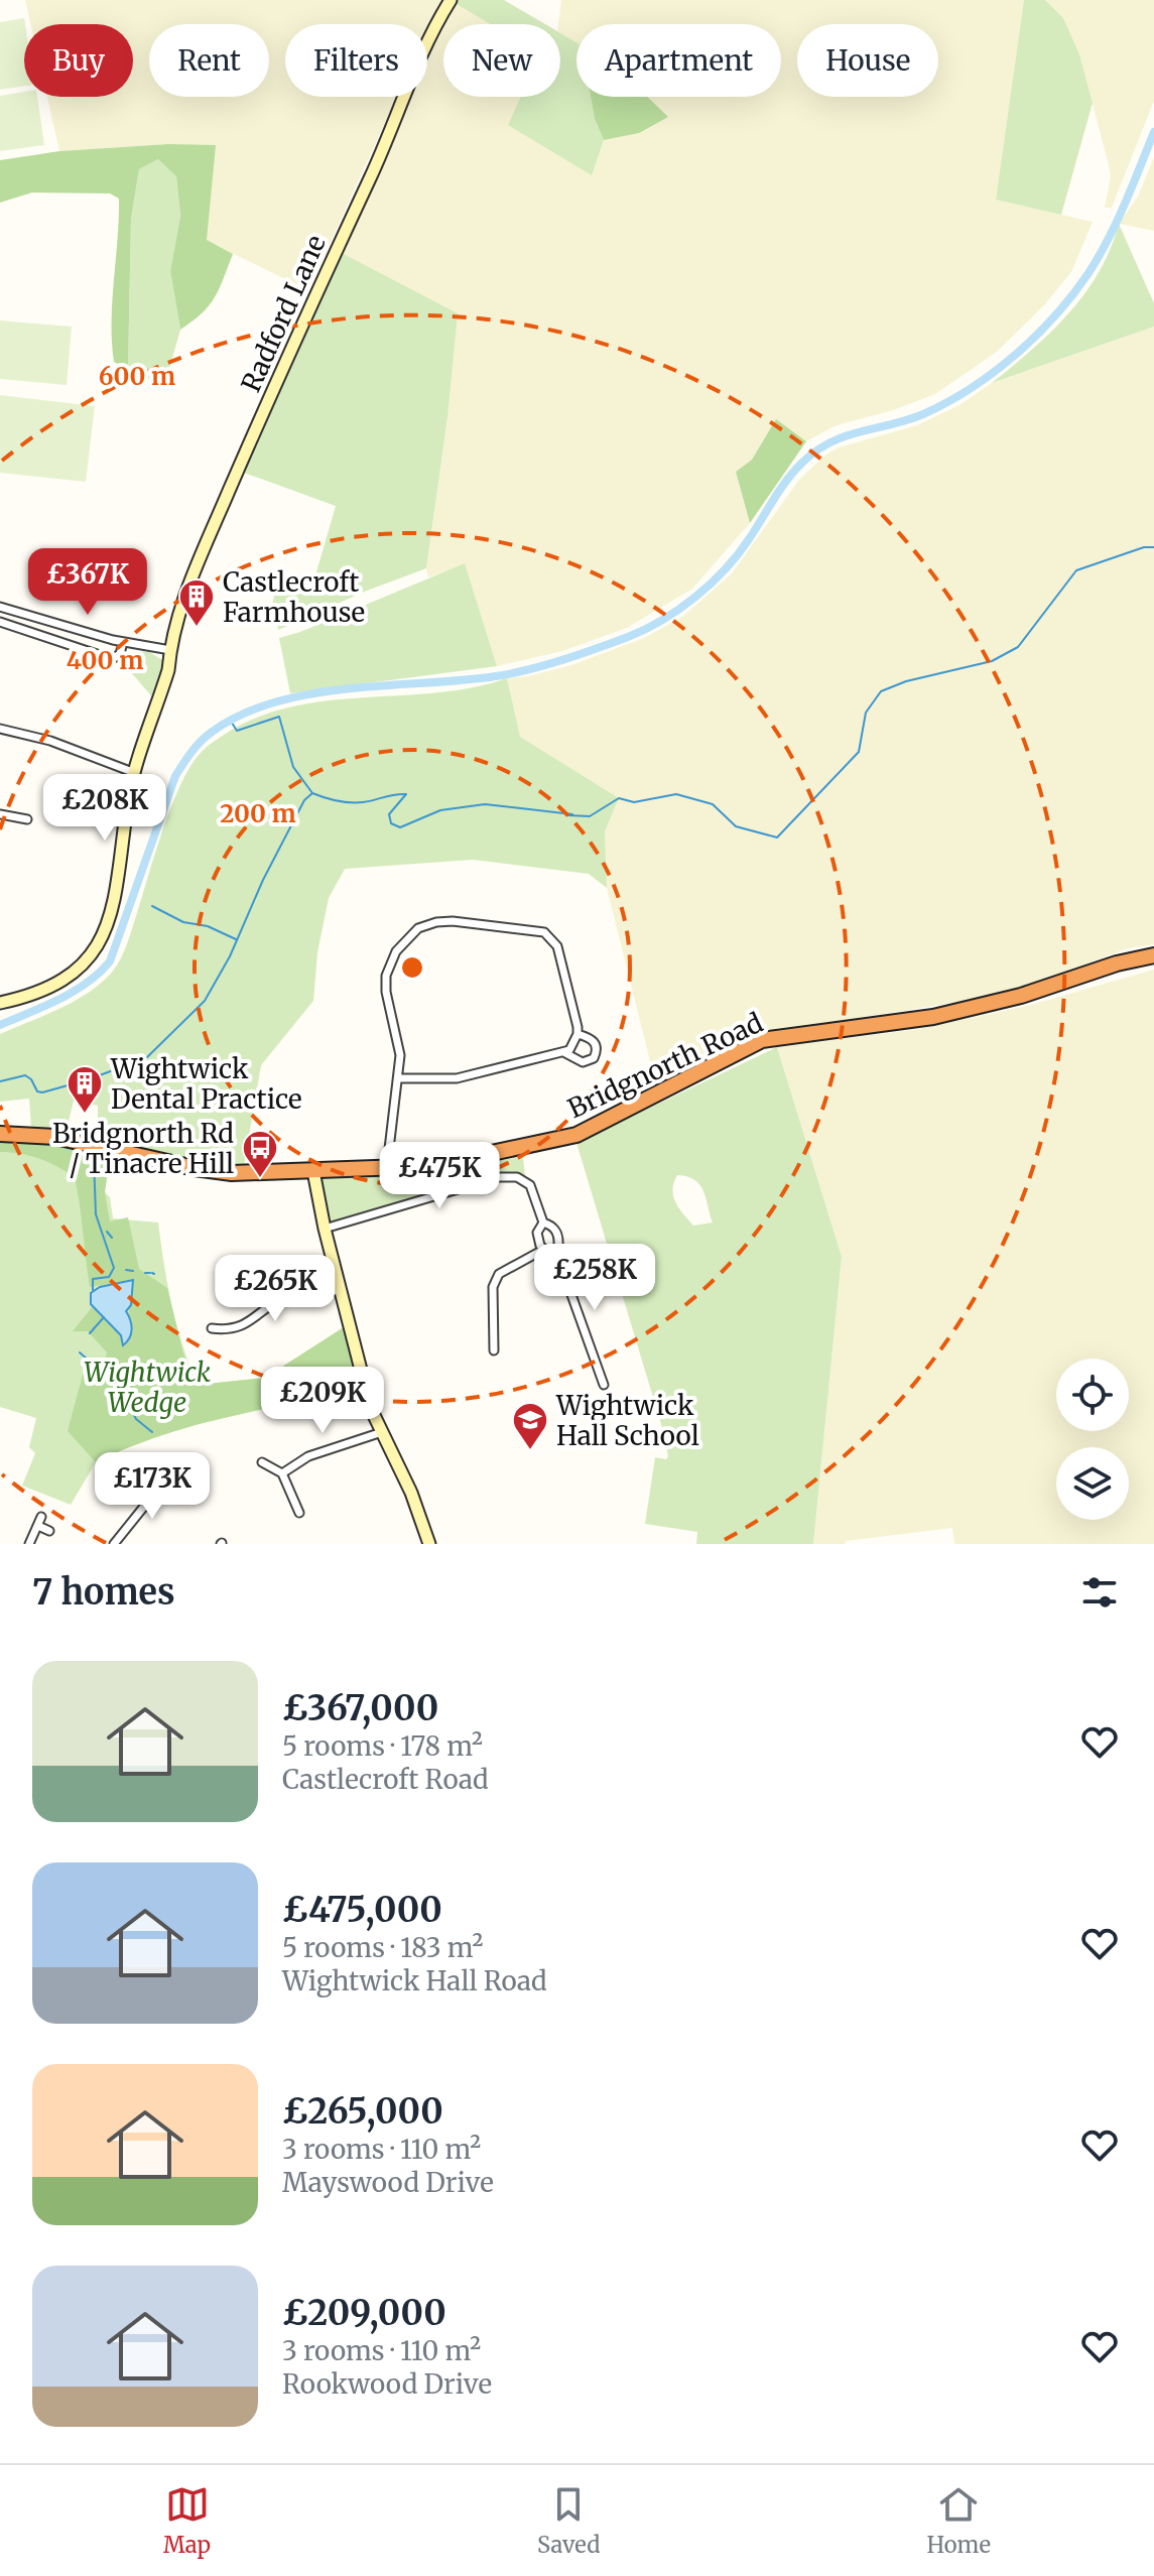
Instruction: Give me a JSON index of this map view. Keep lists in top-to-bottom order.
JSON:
{
  "streets": {
    "highway": ["Bridgnorth Road"],
    "street": ["Radford Lane"]
  },
  "parks": ["Wightwick Wedge"],
  "places": {
    "building": ["Castlecroft Farmhouse", "Wightwick Dental Practice"],
    "bus stop": ["Bridgnorth Rd / Tinacre Hill"],
    "school or university": ["Wightwick Hall School"]
  },
  "page": {
    "chip": [
      "Buy",
      "Rent",
      "Filters",
      "New",
      "Apartment",
      "House"
    ],
    "price": [
      "£367K",
      "£208K",
      "£475K",
      "£258K",
      "£265K",
      "£209K",
      "£173K"
    ],
    "heading": "7 homes",
    "list": [
      {
        "name": "£367,000",
        "note": "5 rooms · 178 m² · Castlecroft Road"
      },
      {
        "name": "£475,000",
        "note": "5 rooms · 183 m² · Wightwick Hall Road"
      },
      {
        "name": "£265,000",
        "note": "3 rooms · 110 m² · Mayswood Drive"
      },
      {
        "name": "£209,000",
        "note": "3 rooms · 110 m² · Rookwood Drive"
      }
    ],
    "tabs": ["Map", "Saved", "Home"]
  },
  "rings": ["600 m", "400 m", "200 m"]
}
